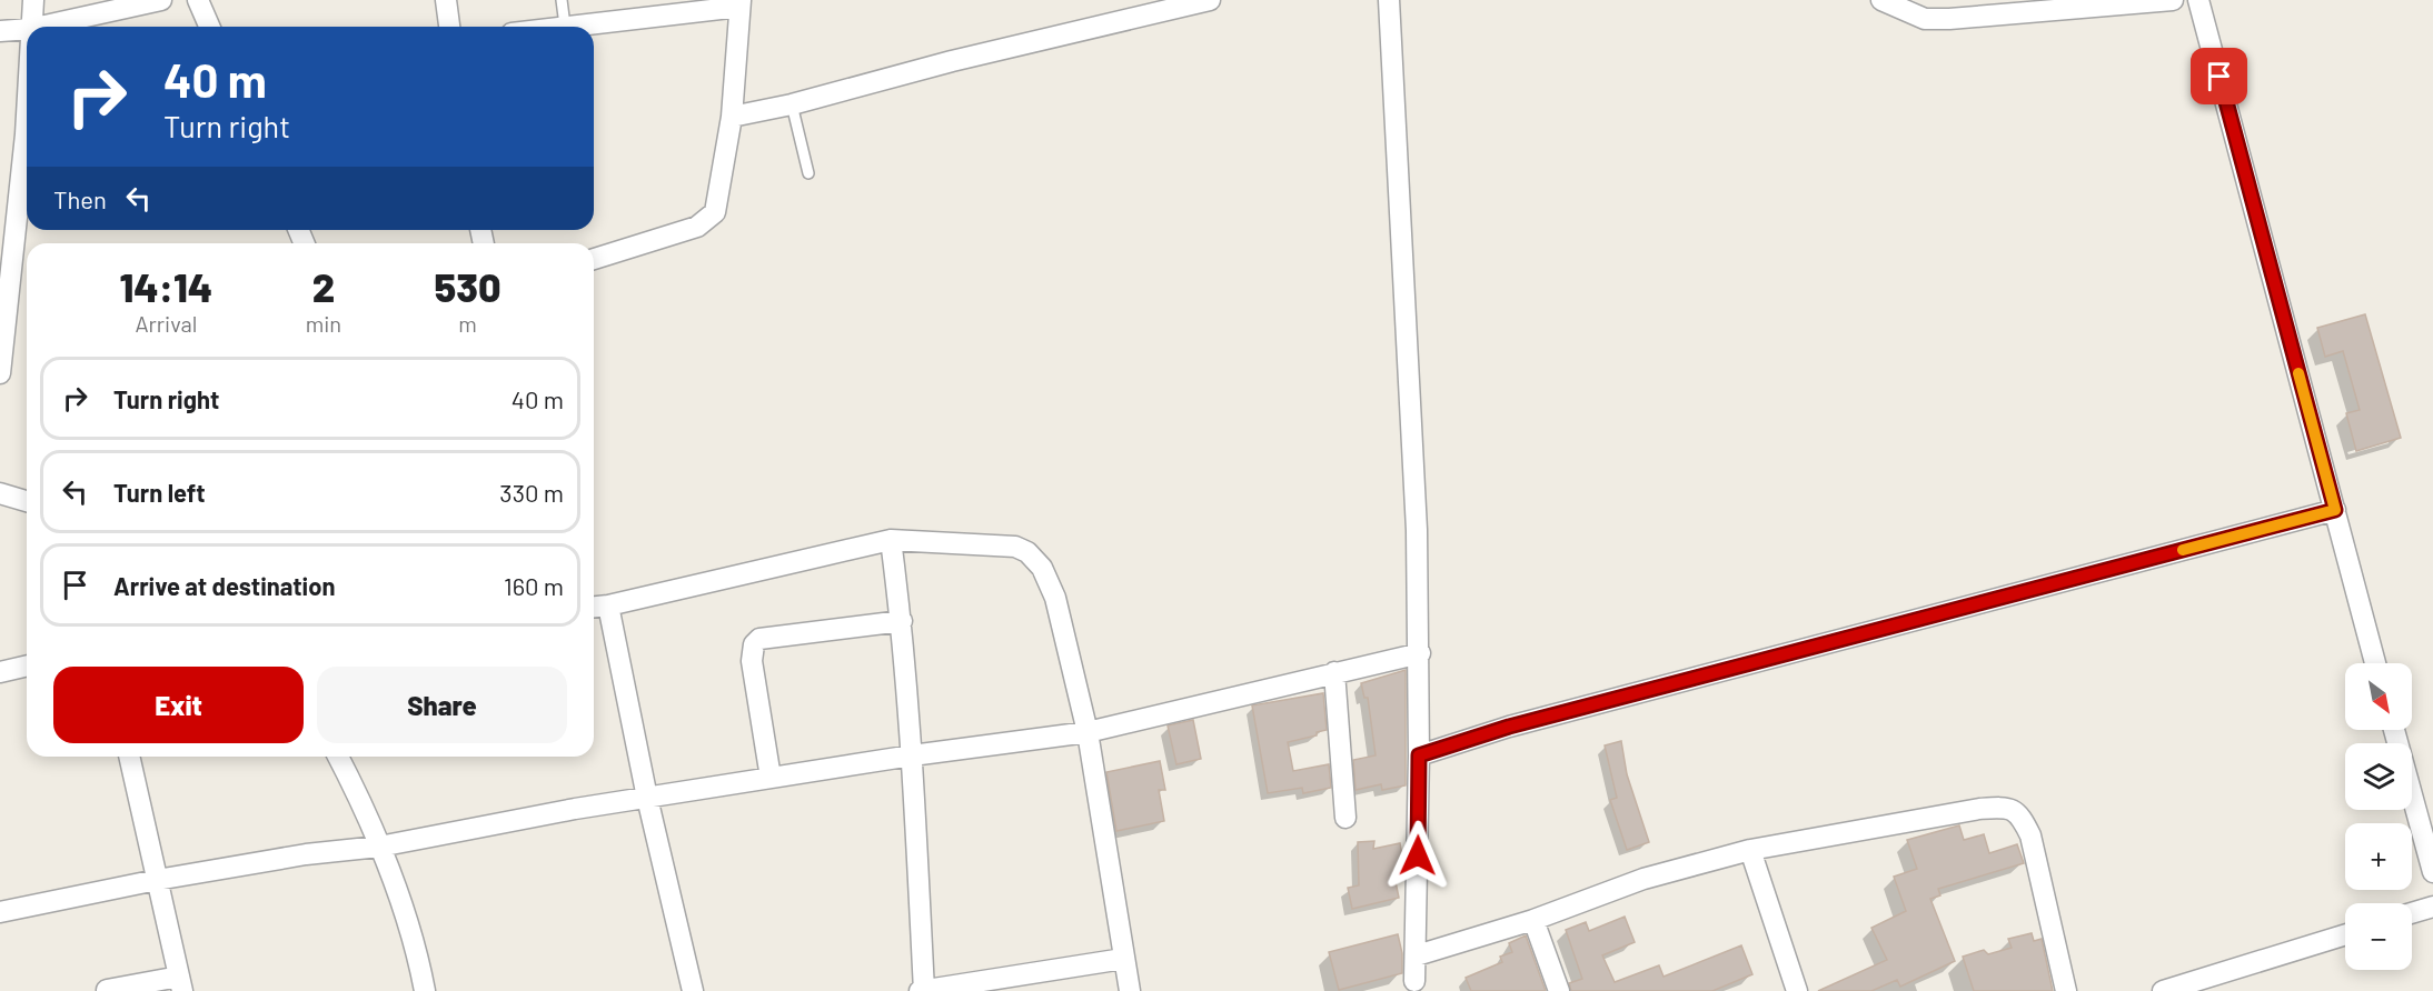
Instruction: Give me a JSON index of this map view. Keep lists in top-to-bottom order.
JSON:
{
  "north": "bottom right",
  "page": {
    "turn": ["40 m", "Turn right"],
    "then": "Then",
    "eta": [
      "14:14",
      "Arrival",
      "2",
      "min",
      "530",
      "m"
    ],
    "list": [
      {
        "name": "Turn right",
        "value": "40 m"
      },
      {
        "name": "Turn left",
        "value": "330 m"
      },
      {
        "name": "Arrive at destination",
        "value": "160 m"
      }
    ],
    "buttons": ["Exit", "Share"],
    "map_buttons": ["+", "−"]
  }
}
